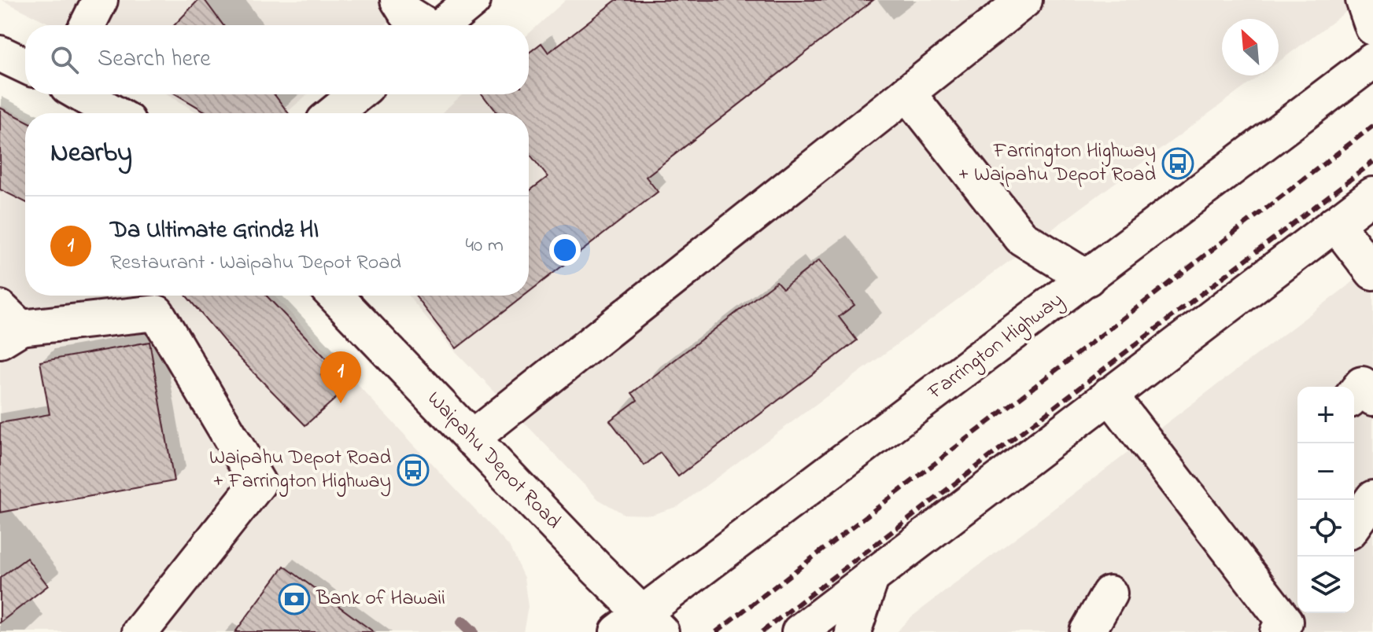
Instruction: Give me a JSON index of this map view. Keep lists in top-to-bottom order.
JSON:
{
  "streets": {
    "main road": ["Farrington Highway", "Waipahu Depot Road"]
  },
  "crossings": [
    ["Farrington Highway", "Waipahu Depot Road"]
  ],
  "places": {
    "bus stop": ["Farrington Highway + Waipahu Depot Road", "Waipahu Depot Road + Farrington Highway"],
    "bank": ["Bank of Hawaii"]
  },
  "north": "top left",
  "page": {
    "search": "Search here",
    "heading": "Nearby",
    "list": [
      {
        "mark": "1",
        "name": "Da Ultimate Grindz HI",
        "note": "Restaurant · Waipahu Depot Road",
        "value": "40 m"
      }
    ],
    "pins": "1",
    "map_buttons": ["+", "−"]
  }
}
